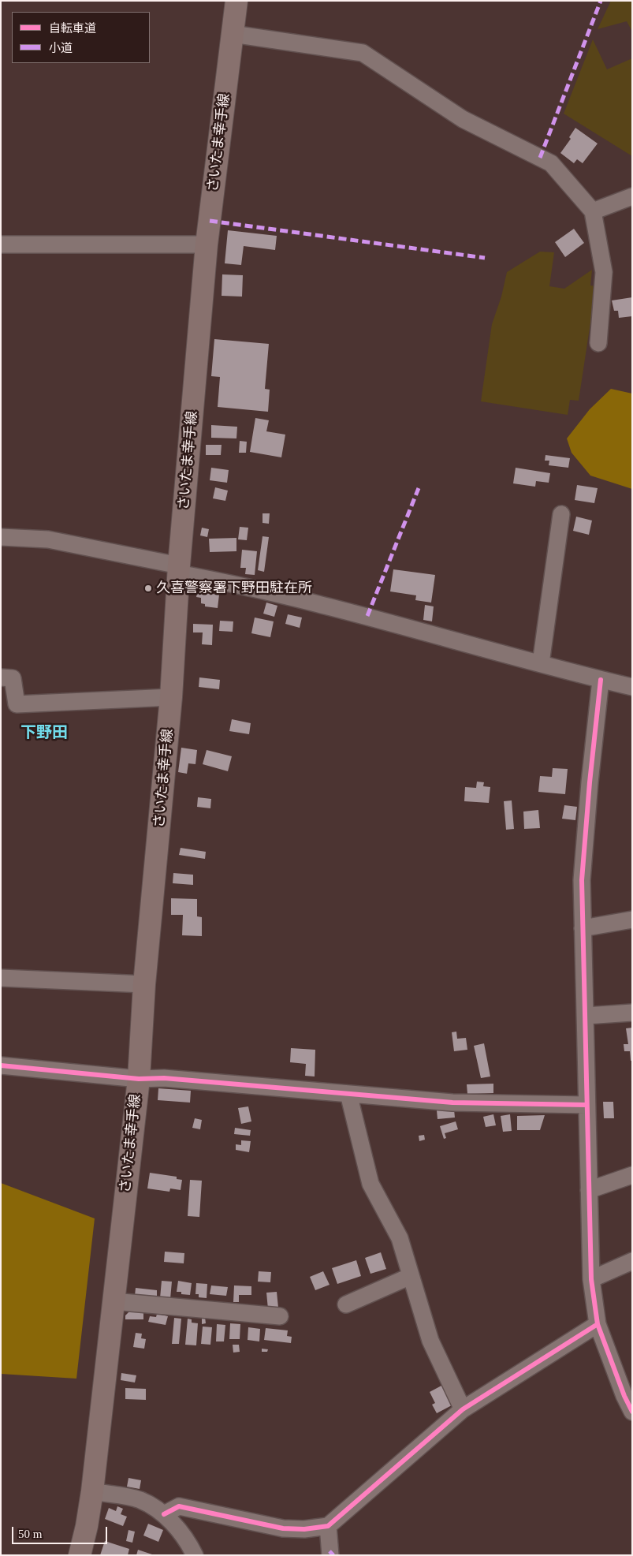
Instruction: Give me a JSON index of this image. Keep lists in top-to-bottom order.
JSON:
{
  "streets": {
    "main road": ["さいたま幸手線"]
  },
  "districts": ["下野田"],
  "places": ["久喜警察署下野田駐在所"],
  "legend": ["自転車道", "小道"],
  "scale_bar": "50 m"
}
